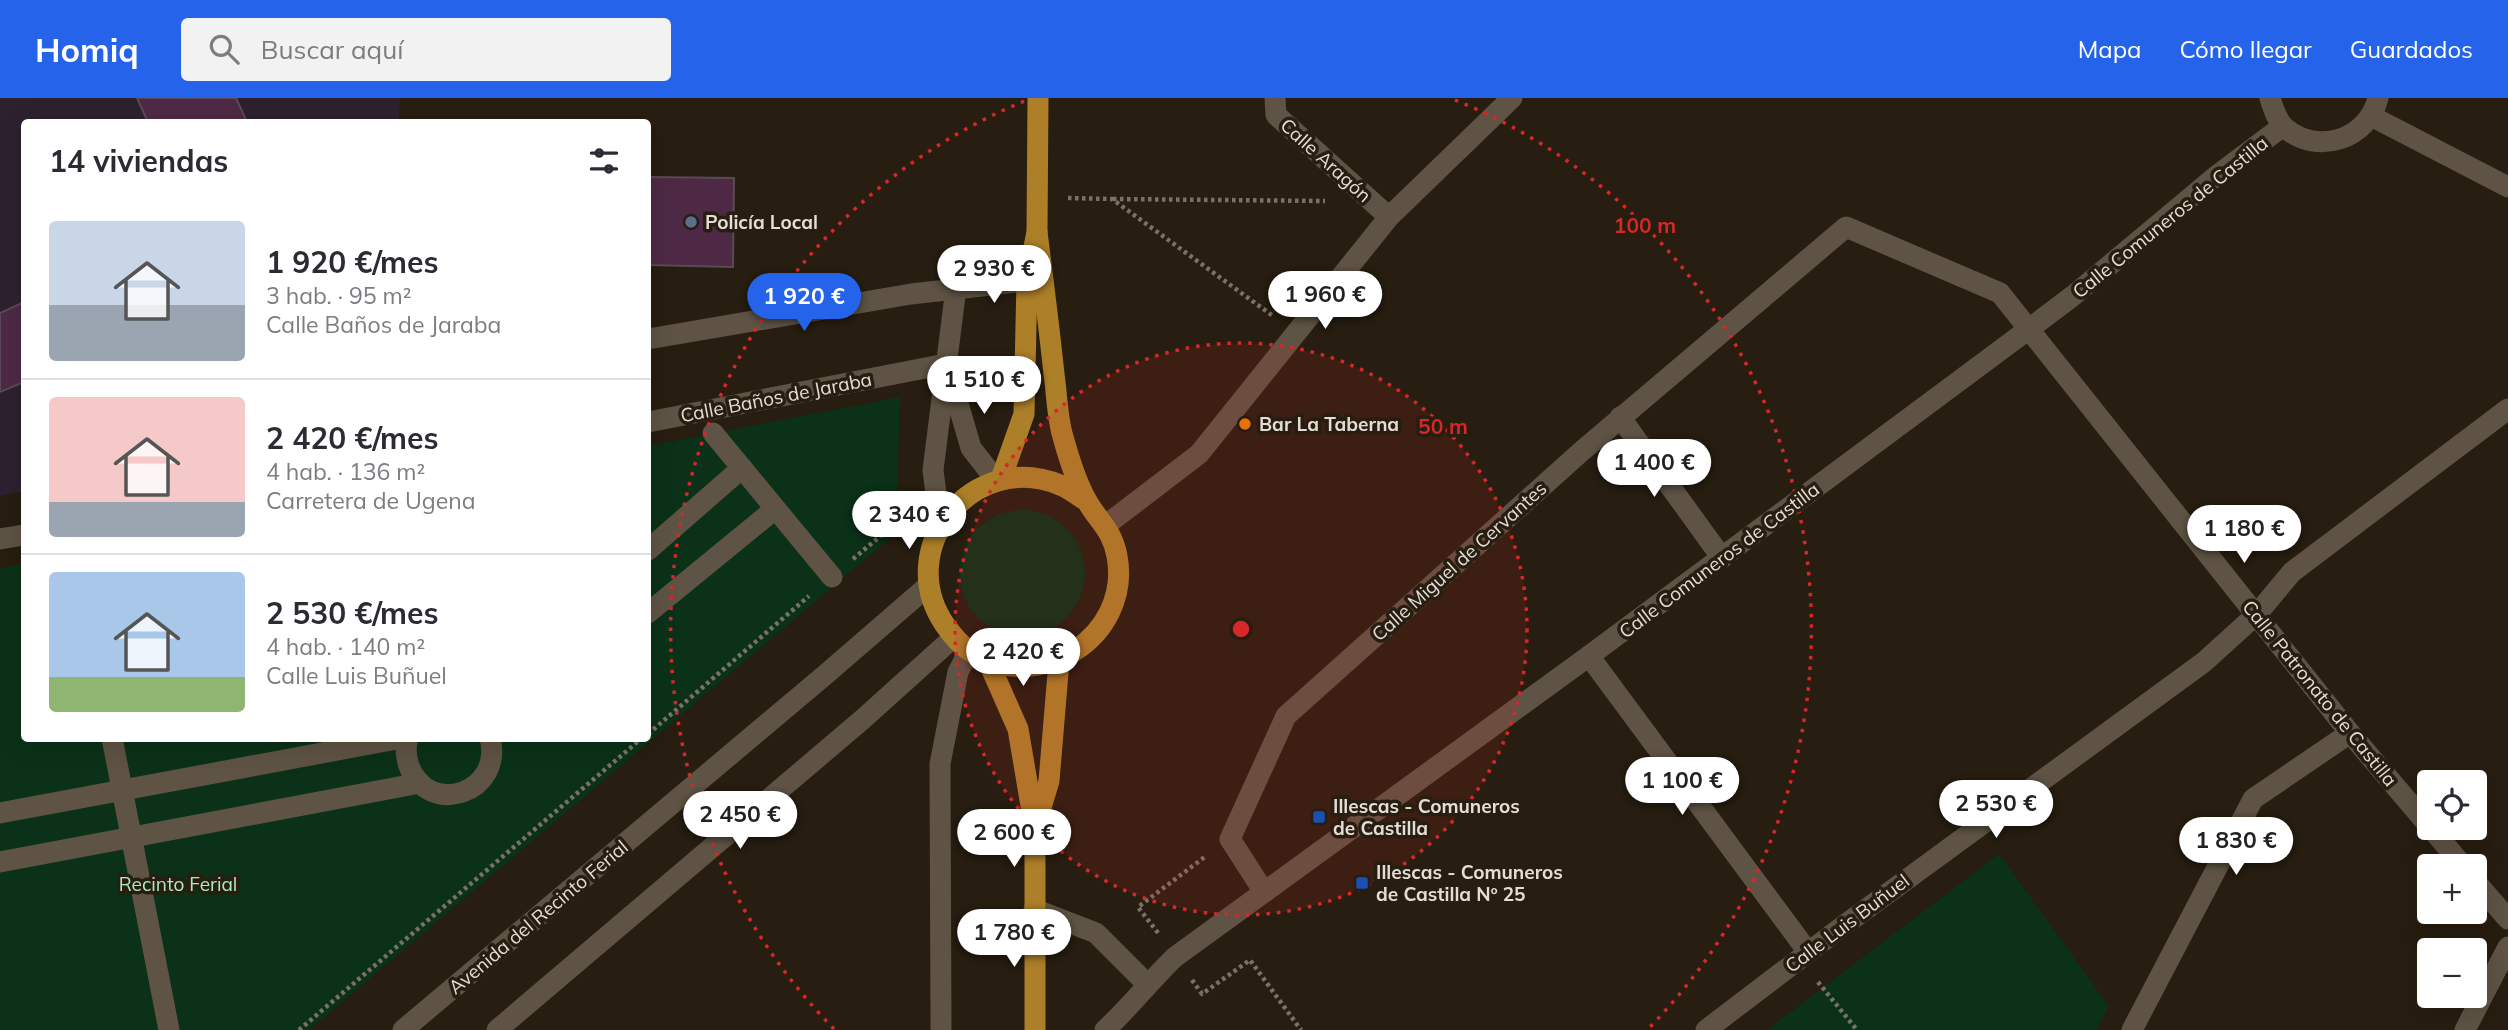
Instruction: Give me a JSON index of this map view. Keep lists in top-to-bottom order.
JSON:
{
  "streets": {
    "street": [
      "Calle Aragón",
      "Calle Comuneros de Castilla",
      "Calle Baños de Jaraba",
      "Calle Miguel de Cervantes",
      "Calle Patronato de Castilla",
      "Avenida del Recinto Ferial",
      "Calle Luis Buñuel"
    ]
  },
  "crossings": [
    ["Calle Comuneros de Castilla", "Calle Miguel de Cervantes"],
    ["Calle Comuneros de Castilla", "Calle Patronato de Castilla"],
    ["Calle Miguel de Cervantes", "Calle Patronato de Castilla"],
    ["Calle Patronato de Castilla", "Calle Luis Buñuel"]
  ],
  "parks": ["Recinto Ferial"],
  "places": {
    "other": ["Policía Local", "Bar La Taberna"],
    "transit": ["Illescas - Comuneros de Castilla", "Illescas - Comuneros de Castilla Nº 25"]
  },
  "page": {
    "header": "Homiq",
    "search": "Buscar aquí",
    "nav": ["Mapa", "Cómo llegar", "Guardados"],
    "heading": "14 viviendas",
    "list": [
      {
        "name": "1 920 €/mes",
        "note": "3 hab. · 95 m² · Calle Baños de Jaraba"
      },
      {
        "name": "2 420 €/mes",
        "note": "4 hab. · 136 m² · Carretera de Ugena"
      },
      {
        "name": "2 530 €/mes",
        "note": "4 hab. · 140 m² · Calle Luis Buñuel"
      }
    ],
    "price": [
      "2 930 €",
      "1 960 €",
      "1 920 €",
      "1 510 €",
      "1 400 €",
      "2 340 €",
      "1 180 €",
      "2 420 €",
      "1 100 €",
      "2 530 €",
      "2 450 €",
      "2 600 €",
      "1 830 €",
      "1 780 €"
    ],
    "map_buttons": ["+", "−"]
  },
  "rings": ["100 m", "50 m"]
}
